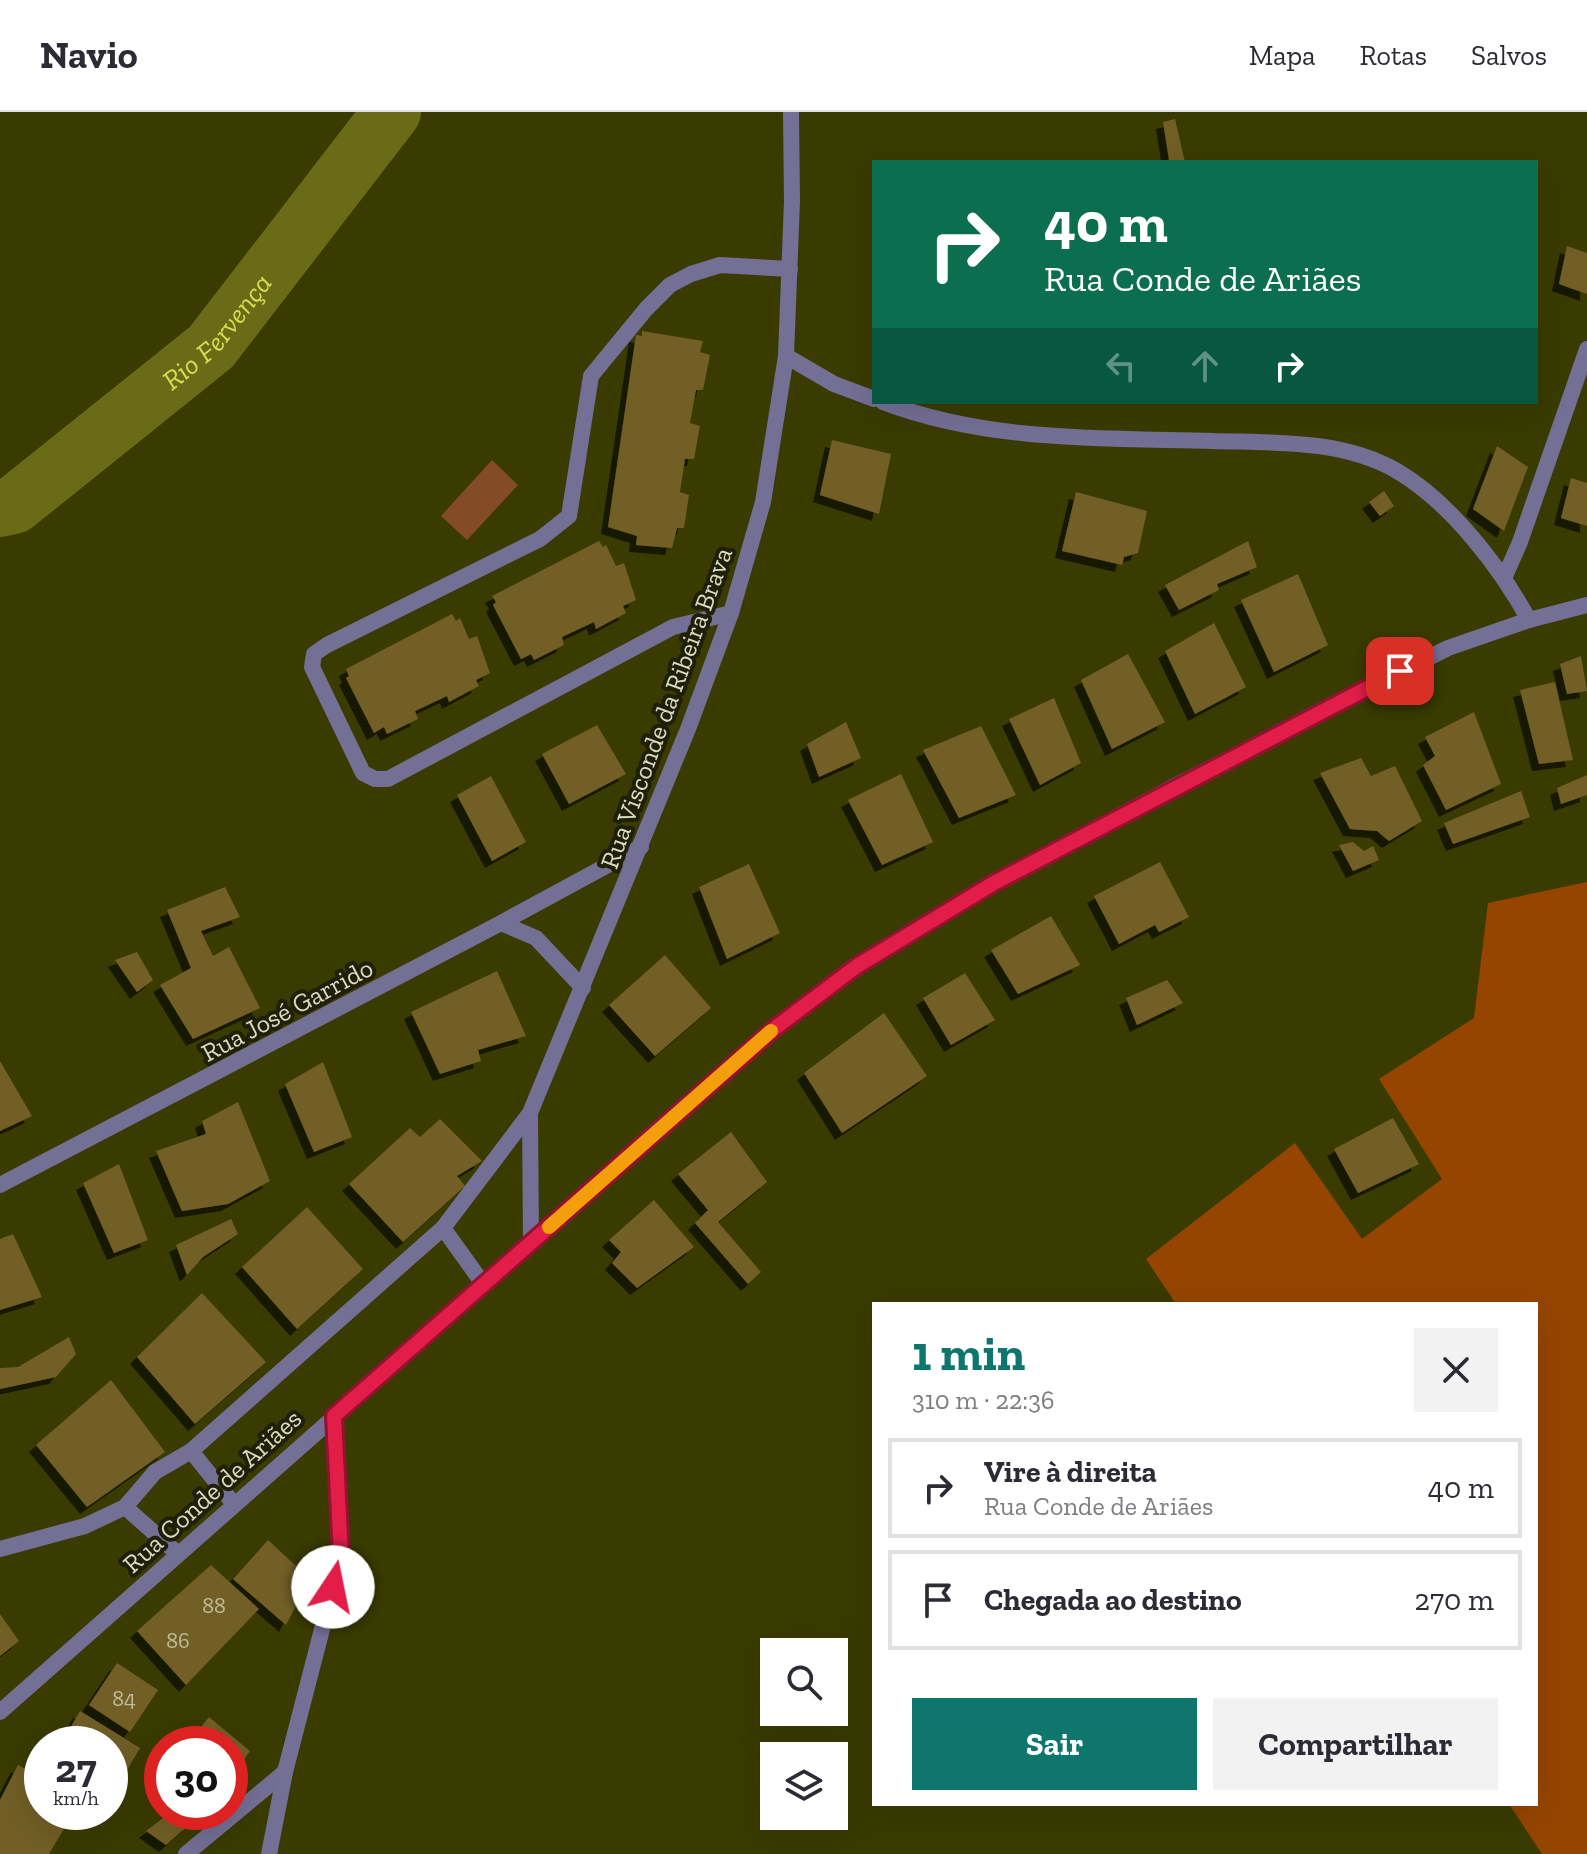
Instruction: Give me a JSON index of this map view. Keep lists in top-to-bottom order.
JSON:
{
  "streets": {
    "street": ["Rua Visconde da Ribeira Brava", "Rua José Garrido", "Rua Conde de Ariães"]
  },
  "crossings": [
    ["Rua Visconde da Ribeira Brava", "Rua José Garrido"]
  ],
  "water": ["Rio Fervença"],
  "house_numbers": ["88", "86", "84"],
  "page": {
    "header": "Navio",
    "nav": ["Mapa", "Rotas", "Salvos"],
    "turn": ["40 m", "Rua Conde de Ariães"],
    "heading": ["1 min", "310 m · 22:36"],
    "list": [
      {
        "name": "Vire à direita",
        "note": "Rua Conde de Ariães",
        "value": "40 m"
      },
      {
        "name": "Chegada ao destino",
        "value": "270 m"
      }
    ],
    "buttons": ["Sair", "Compartilhar"],
    "speed": "27 km/h",
    "limit": "30"
  }
}
